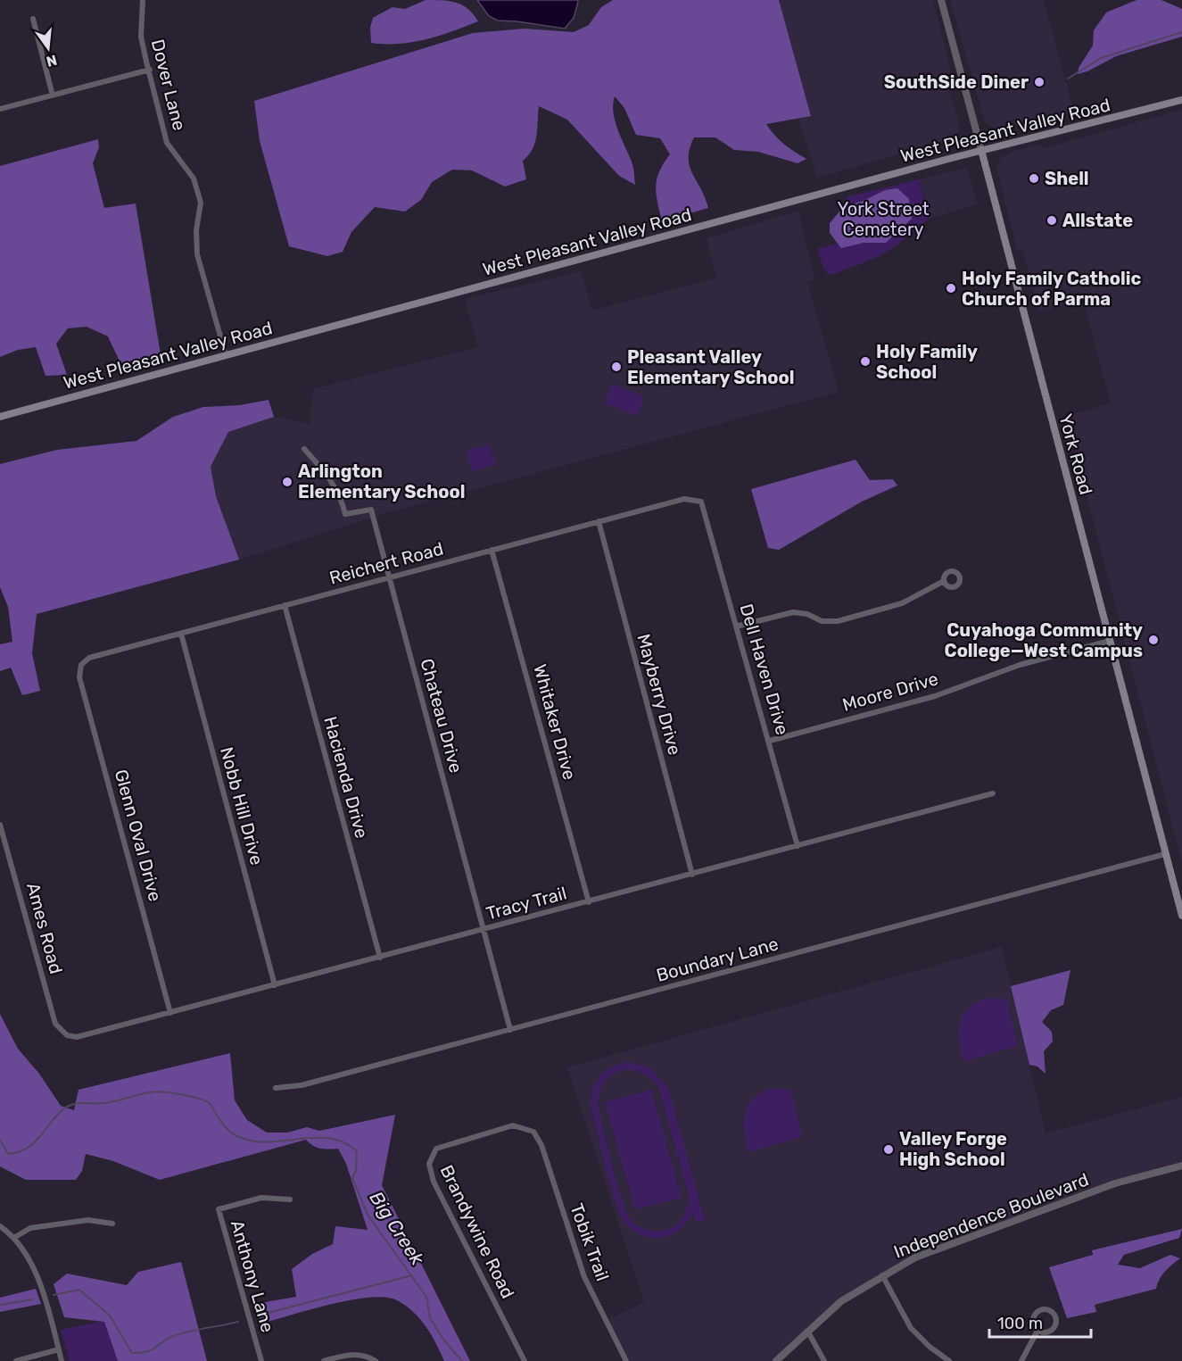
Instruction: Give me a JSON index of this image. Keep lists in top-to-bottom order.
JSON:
{
  "streets": {
    "main road": ["West Pleasant Valley Road", "York Road"],
    "street": [
      "Dover Lane",
      "Reichert Road",
      "Dell Haven Drive",
      "Moore Drive",
      "Mayberry Drive",
      "Chateau Drive",
      "Whitaker Drive",
      "Hacienda Drive",
      "Nobb Hill Drive",
      "Glenn Oval Drive",
      "Tracy Trail",
      "Ames Road",
      "Boundary Lane",
      "Independence Boulevard",
      "Brandywine Road",
      "Tobik Trail",
      "Anthony Lane"
    ]
  },
  "crossings": [
    ["Dover Lane", "West Pleasant Valley Road"],
    ["West Pleasant Valley Road", "York Road"],
    ["York Road", "Moore Drive"],
    ["York Road", "Boundary Lane"],
    ["Reichert Road", "Dell Haven Drive"],
    ["Reichert Road", "Mayberry Drive"],
    ["Reichert Road", "Chateau Drive"],
    ["Reichert Road", "Whitaker Drive"],
    ["Reichert Road", "Hacienda Drive"],
    ["Reichert Road", "Nobb Hill Drive"],
    ["Reichert Road", "Glenn Oval Drive"],
    ["Dell Haven Drive", "Moore Drive"],
    ["Dell Haven Drive", "Tracy Trail"],
    ["Mayberry Drive", "Tracy Trail"],
    ["Chateau Drive", "Tracy Trail"],
    ["Chateau Drive", "Boundary Lane"],
    ["Whitaker Drive", "Tracy Trail"],
    ["Hacienda Drive", "Tracy Trail"],
    ["Nobb Hill Drive", "Tracy Trail"],
    ["Glenn Oval Drive", "Tracy Trail"],
    ["Tracy Trail", "Ames Road"],
    ["Brandywine Road", "Tobik Trail"]
  ],
  "water": ["Big Creek"],
  "parks": ["York Street Cemetery"],
  "places": [
    "SouthSide Diner",
    "Shell",
    "Allstate",
    "Holy Family Catholic Church of Parma",
    "Holy Family School",
    "Pleasant Valley Elementary School",
    "Arlington Elementary School",
    "Cuyahoga Community College—West Campus",
    "Valley Forge High School"
  ],
  "scale_bar": "100 m",
  "north": "bottom"
}
